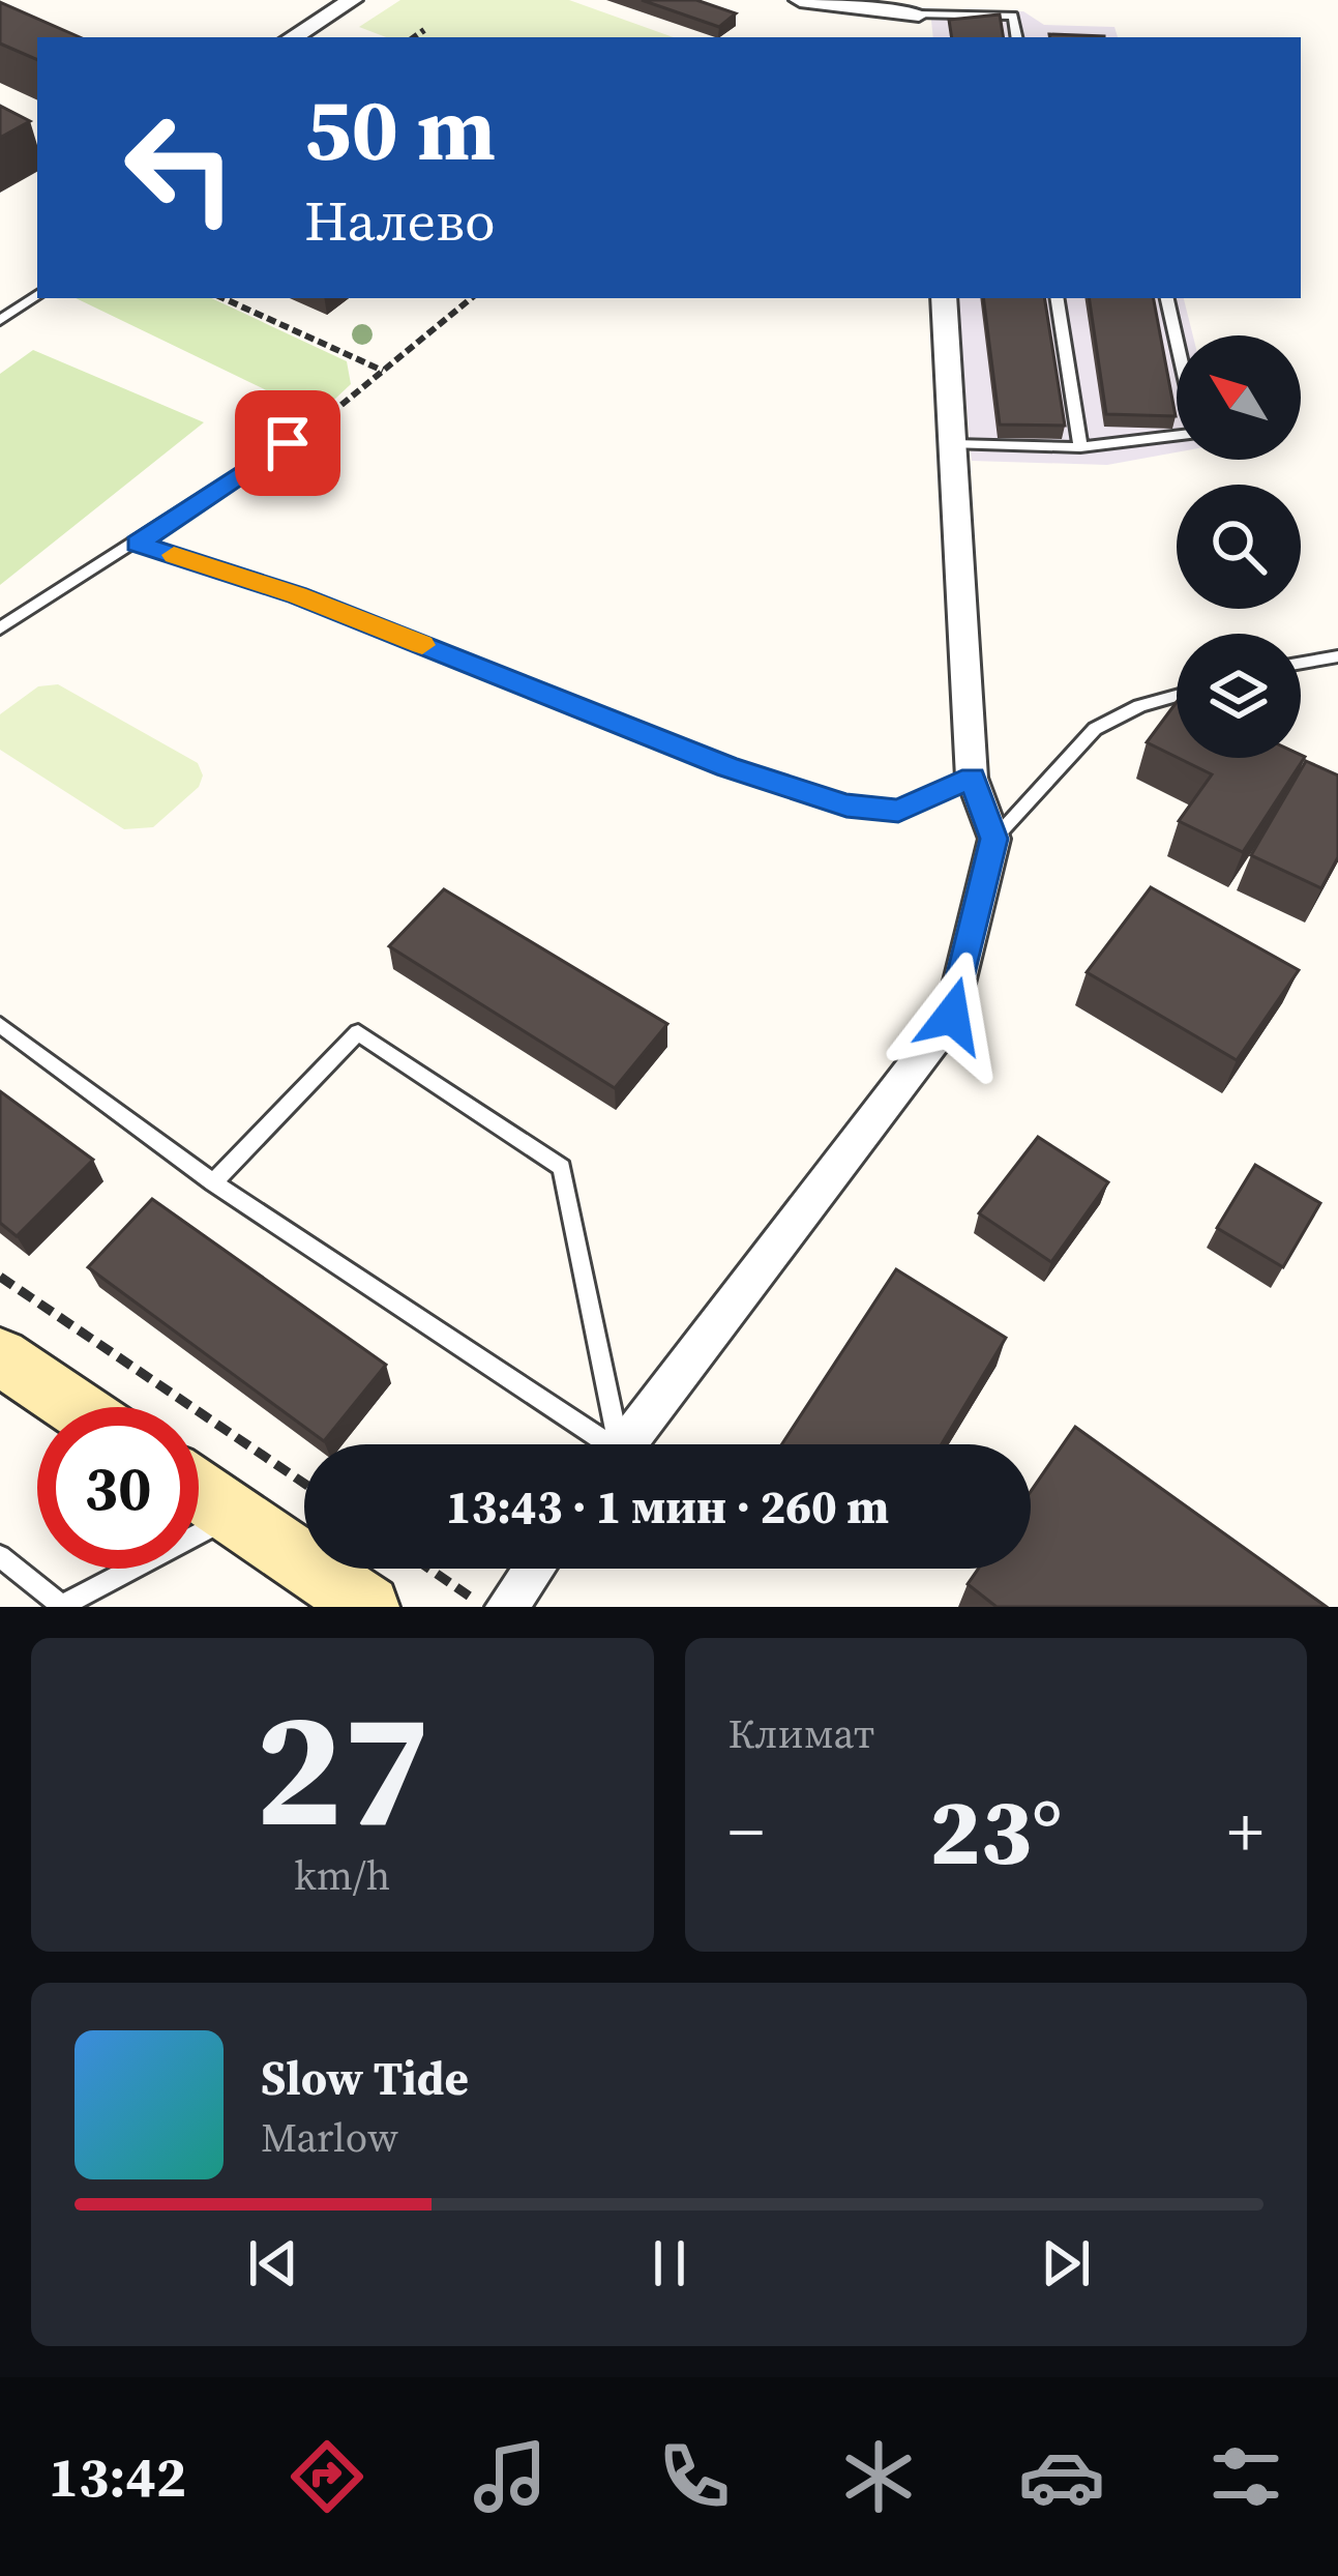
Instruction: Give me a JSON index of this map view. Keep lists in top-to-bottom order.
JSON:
{
  "north": "top left",
  "page": {
    "turn": ["50 m", "Налево"],
    "limit": "30",
    "trip": "13:43 · 1 мин · 260 m",
    "tile": [
      ["27", "km/h"],
      "Климат"
    ],
    "heat": ["−", "23°", "+"],
    "song": ["Slow Tide", "Marlow"],
    "tabs": "13:42"
  }
}
